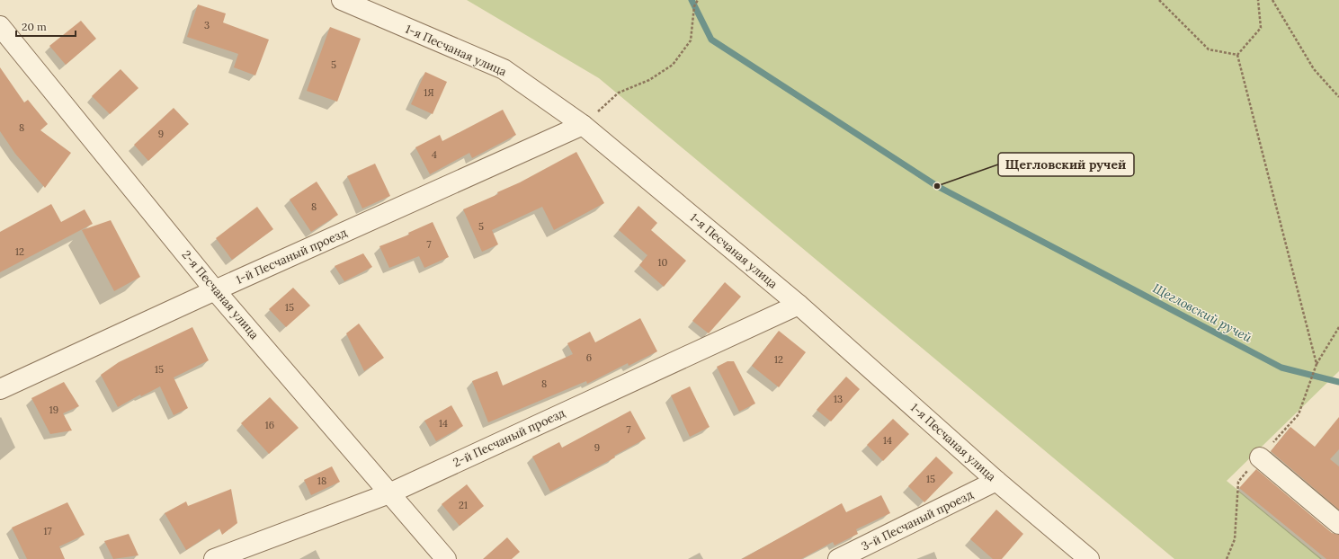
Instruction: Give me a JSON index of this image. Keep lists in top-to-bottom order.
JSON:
{
  "streets": {
    "street": [
      "1-я Песчаная улица",
      "1-й Песчаный проезд",
      "2-я Песчаная улица",
      "2-й Песчаный проезд",
      "3-й Песчаный проезд"
    ]
  },
  "crossings": [
    ["1-я Песчаная улица", "1-й Песчаный проезд"],
    ["1-я Песчаная улица", "2-й Песчаный проезд"],
    ["1-я Песчаная улица", "3-й Песчаный проезд"],
    ["1-й Песчаный проезд", "2-я Песчаная улица"],
    ["2-я Песчаная улица", "2-й Песчаный проезд"]
  ],
  "water": ["Щегловский ручей"],
  "places": ["Щегловский ручей"],
  "house_numbers": [
    "3",
    "5",
    "1Я",
    "8",
    "9",
    "4",
    "8",
    "5",
    "7",
    "12",
    "10",
    "15",
    "6",
    "12",
    "15",
    "8",
    "13",
    "19",
    "14",
    "16",
    "7",
    "14",
    "9",
    "15",
    "18",
    "21",
    "17"
  ],
  "scale_bar": "20 m"
}
